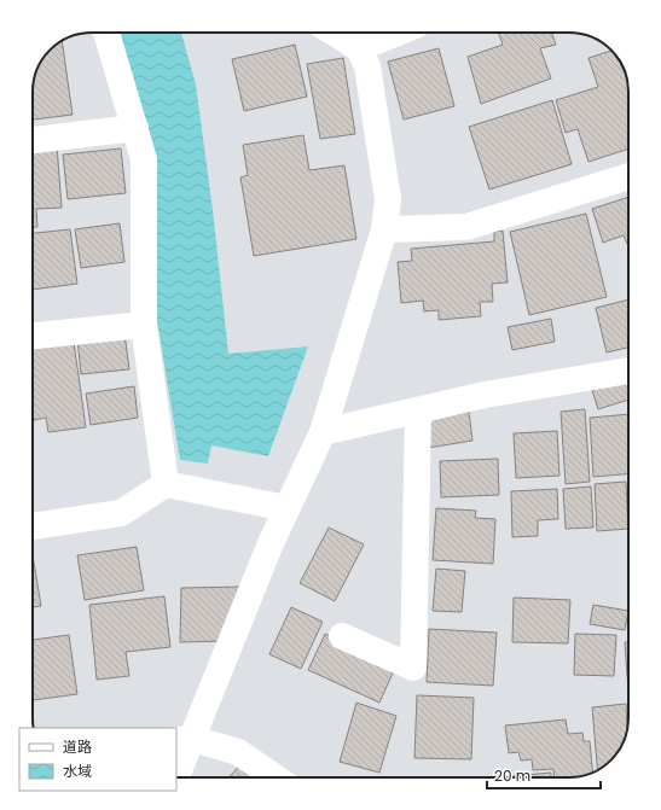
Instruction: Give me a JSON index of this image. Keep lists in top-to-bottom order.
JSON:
{
  "legend": ["道路", "水域"],
  "scale_bar": "20 m"
}
